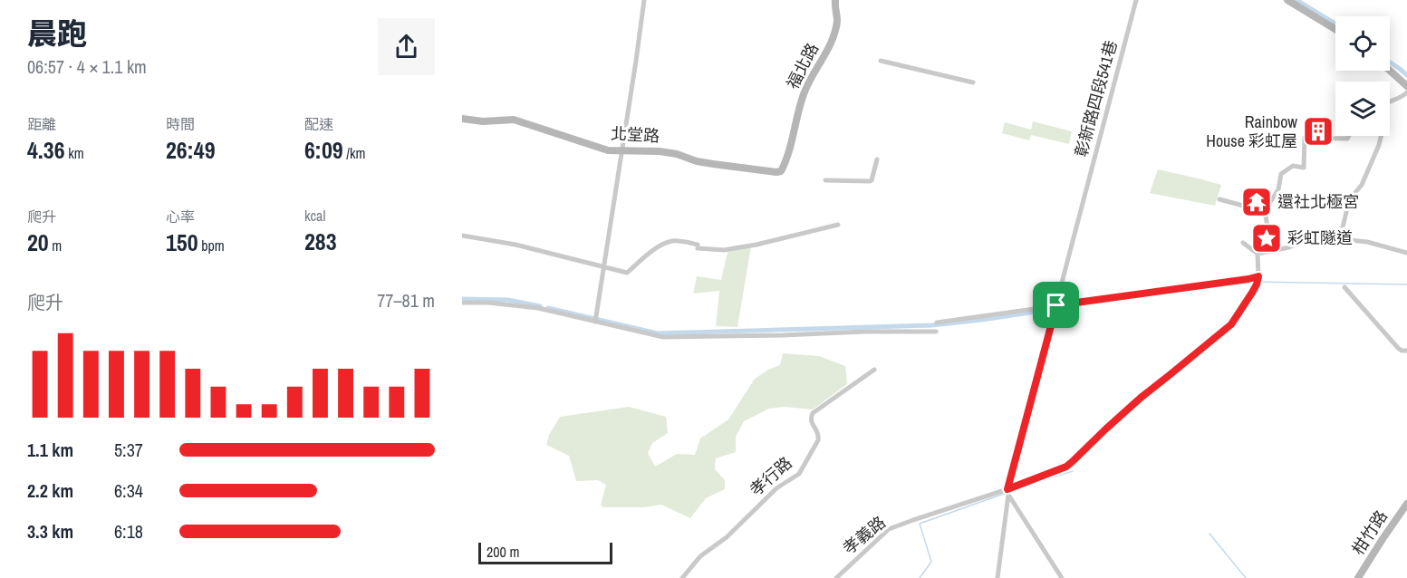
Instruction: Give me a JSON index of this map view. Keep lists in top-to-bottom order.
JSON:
{
  "streets": {
    "street": [
      "福北路",
      "彰新路四段541巷",
      "北堂路",
      "孝行路",
      "柑竹路",
      "孝義路"
    ]
  },
  "crossings": [
    ["福北路", "北堂路"],
    ["彰新路四段541巷", "孝義路"]
  ],
  "places": {
    "building": ["Rainbow House 彩虹屋"],
    "temple": ["還社北極宮"],
    "place": ["彩虹隧道"]
  },
  "scale_bar": "200 m",
  "page": {
    "heading": ["晨跑", "06:57 · 4 × 1.1 km"],
    "stats": [
      ["距離", "4.36 km"],
      ["時間", "26:49"],
      ["配速", "6:09 /km"],
      ["爬升", "20 m"],
      ["心率", "150 bpm"],
      ["kcal", "283"]
    ],
    "chart": ["爬升", "77–81 m"],
    "list": [
      {
        "name": "1.1 km",
        "note": "5:37"
      },
      {
        "name": "2.2 km",
        "note": "6:34"
      },
      {
        "name": "3.3 km",
        "note": "6:18"
      }
    ],
    "scale": "200 m"
  }
}
